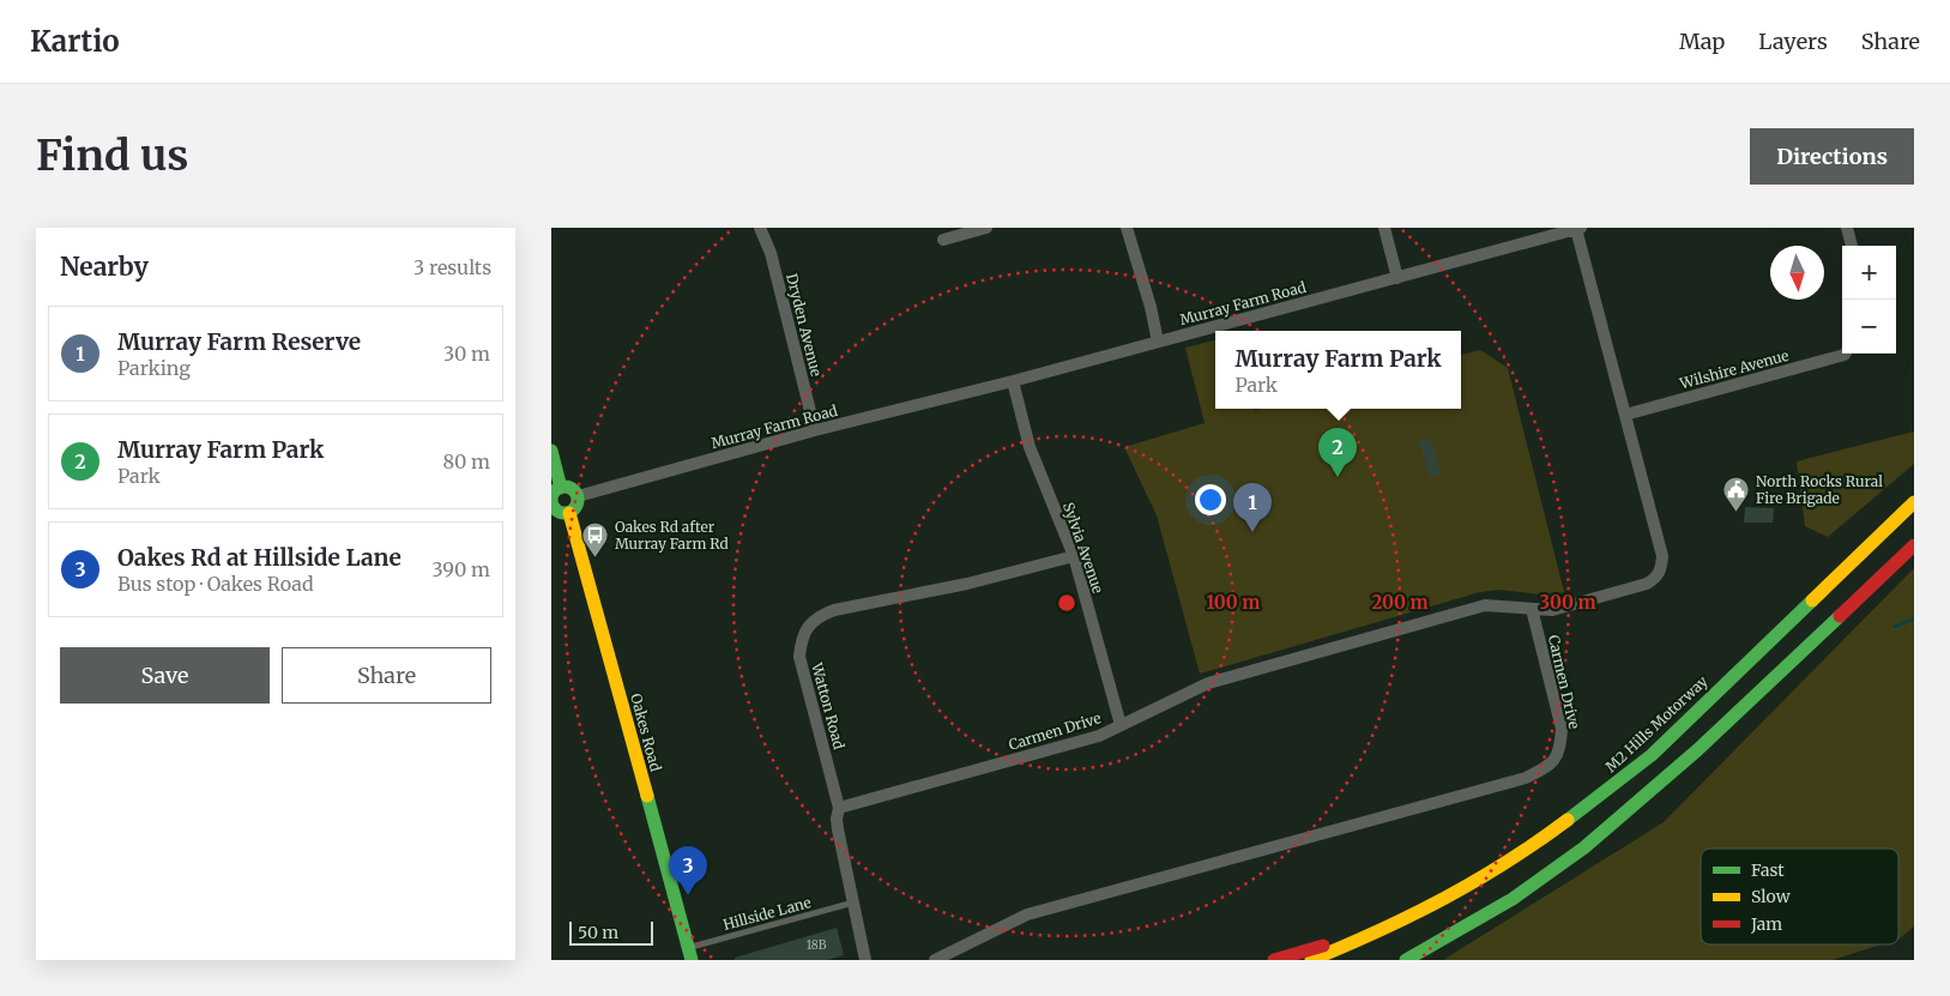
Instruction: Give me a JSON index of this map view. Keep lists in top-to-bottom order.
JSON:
{
  "streets": {
    "main road": ["M2 Hills Motorway", "Oakes Road"],
    "street": [
      "Murray Farm Road",
      "Dryden Avenue",
      "Wilshire Avenue",
      "Sylvia Avenue",
      "Carmen Drive",
      "Watton Road"
    ],
    "lane": ["Hillside Lane"]
  },
  "crossings": [
    ["Murray Farm Road", "Dryden Avenue"],
    ["Murray Farm Road", "Wilshire Avenue"],
    ["Murray Farm Road", "Sylvia Avenue"],
    ["Murray Farm Road", "Carmen Drive"],
    ["Murray Farm Road", "Oakes Road"],
    ["Sylvia Avenue", "Carmen Drive"],
    ["Sylvia Avenue", "Watton Road"],
    ["Carmen Drive", "Watton Road"],
    ["Watton Road", "Hillside Lane"],
    ["Oakes Road", "Hillside Lane"]
  ],
  "places": {
    "public building": ["North Rocks Rural Fire Brigade"],
    "bus stop": ["Oakes Rd after Murray Farm Rd"]
  },
  "house_numbers": ["18B"],
  "legend": ["Fast", "Slow", "Jam"],
  "scale_bar": "50 m",
  "north": "bottom",
  "page": {
    "header": "Kartio",
    "nav": ["Map", "Layers", "Share"],
    "buttons": [
      "Directions",
      ["Save", "Share"]
    ],
    "title": "Find us",
    "heading": ["Nearby", "3 results"],
    "map_buttons": ["+", "−"],
    "list": [
      {
        "mark": "1",
        "name": "Murray Farm Reserve",
        "note": "Parking",
        "value": "30 m"
      },
      {
        "mark": "2",
        "name": "Murray Farm Park",
        "note": "Park",
        "value": "80 m"
      },
      {
        "mark": "3",
        "name": "Oakes Rd at Hillside Lane",
        "note": "Bus stop · Oakes Road",
        "value": "390 m"
      }
    ],
    "popup": ["Murray Farm Park", "Park"],
    "pins": ["2", "1", "3"],
    "scale": "50 m"
  },
  "rings": ["100 m", "200 m", "300 m"]
}
